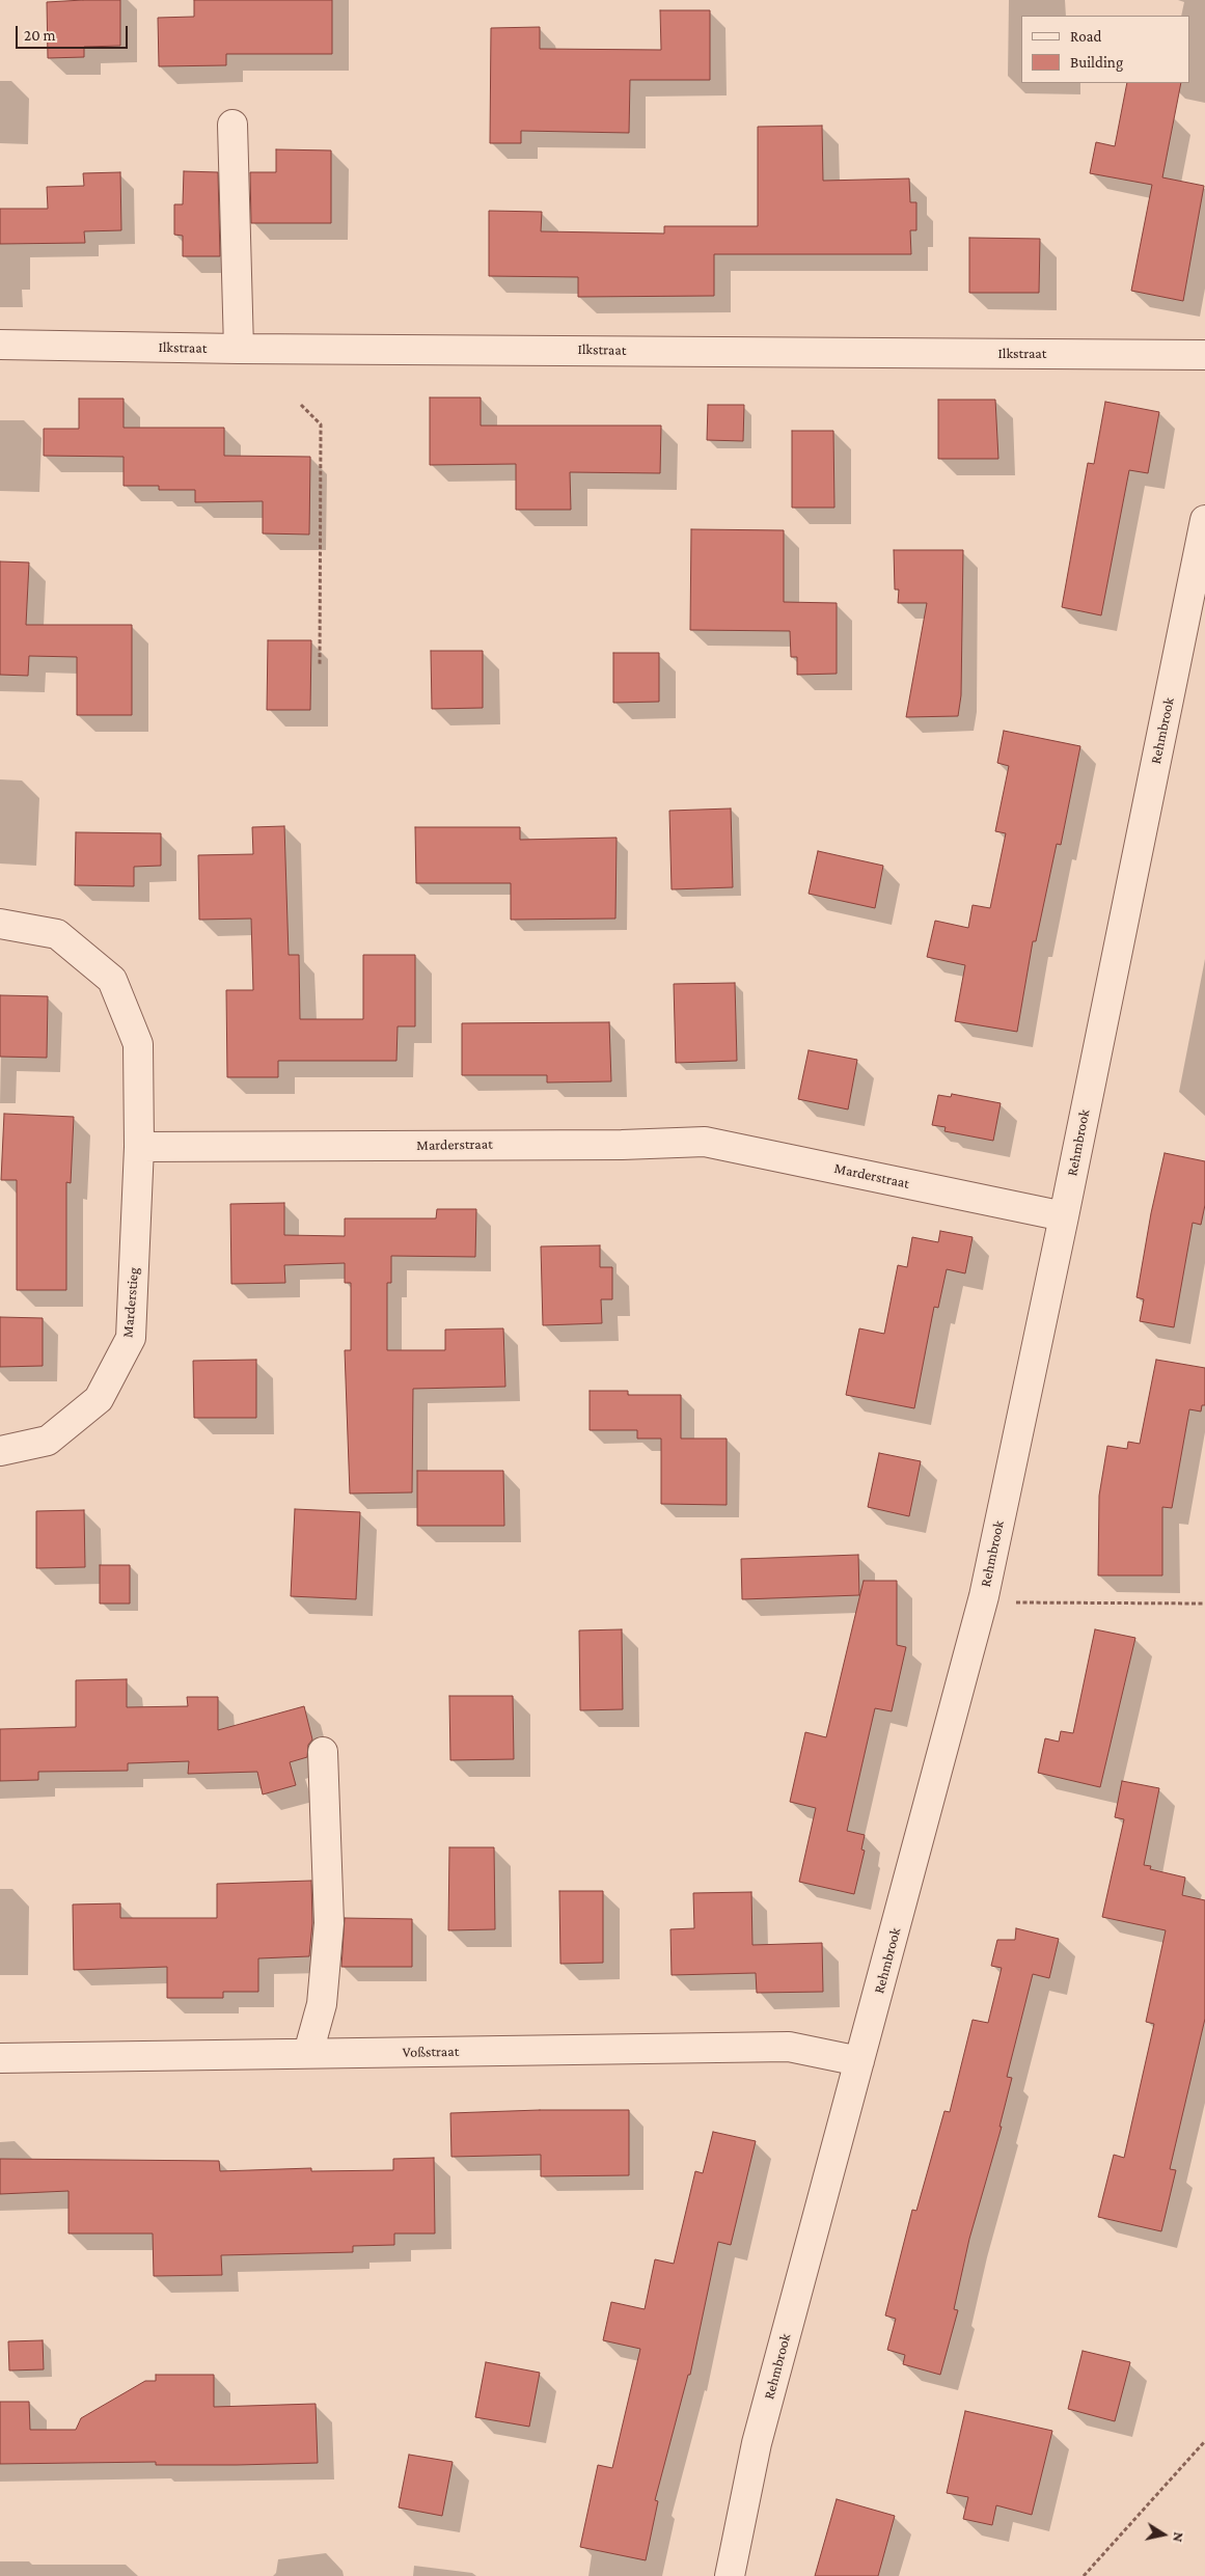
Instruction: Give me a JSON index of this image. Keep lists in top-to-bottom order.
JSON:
{
  "streets": {
    "street": [
      "Ilkstraat",
      "Rehmbrook",
      "Marderstraat",
      "Marderstieg",
      "Voßstraat"
    ]
  },
  "crossings": [
    ["Rehmbrook", "Marderstraat"],
    ["Rehmbrook", "Voßstraat"],
    ["Marderstraat", "Marderstieg"]
  ],
  "legend": ["Road", "Building"],
  "scale_bar": "20 m",
  "north": "right"
}
